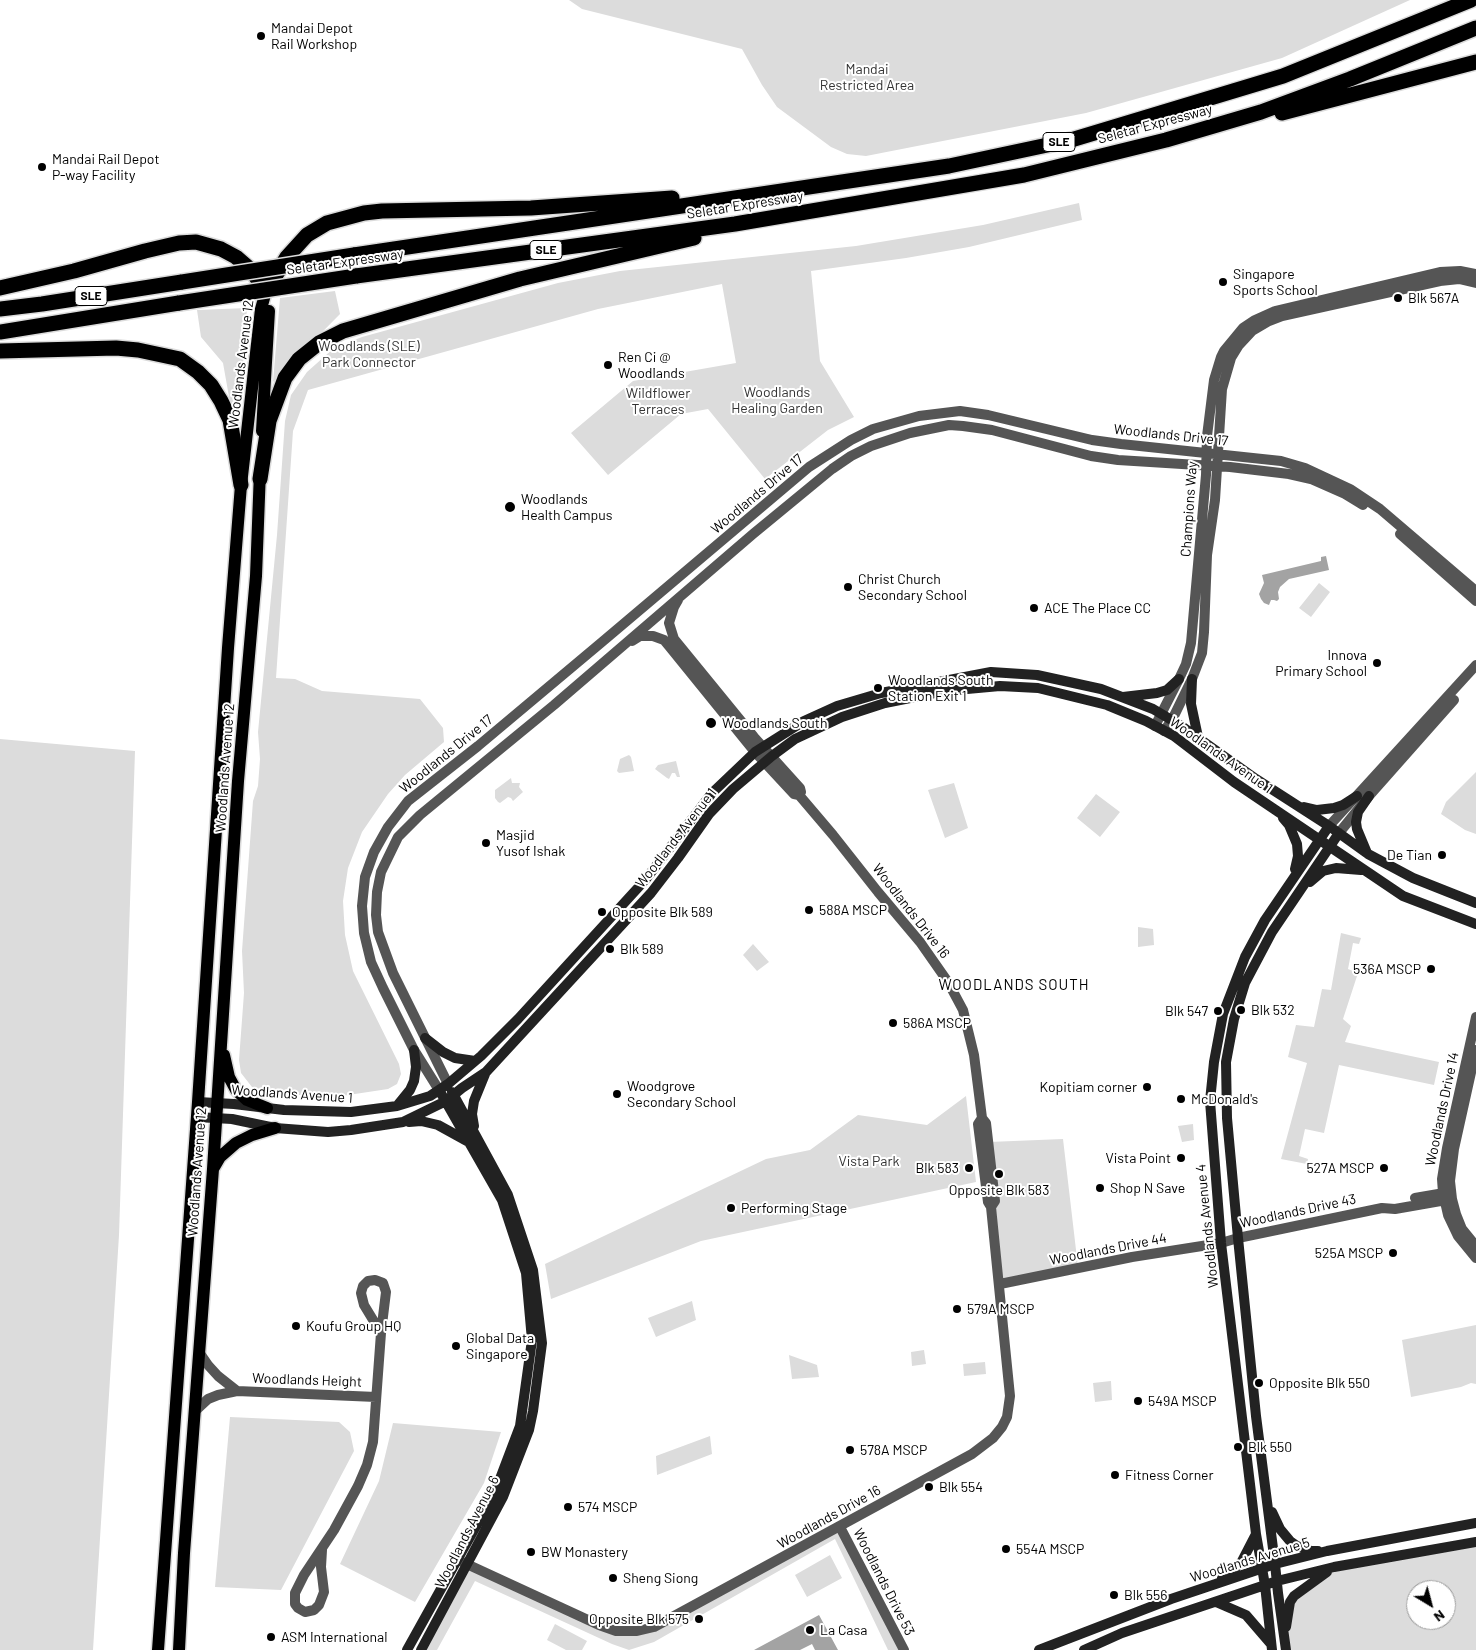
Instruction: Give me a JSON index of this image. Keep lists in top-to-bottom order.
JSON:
{
  "streets": {
    "highway": ["Seletar Expressway", "SLE"],
    "main road": ["Woodlands Avenue 12"],
    "street": [
      "Woodlands Drive 17",
      "Champions Way",
      "Woodlands Avenue 1",
      "Woodlands Drive 16",
      "Woodlands Drive 14",
      "Woodlands Drive 43",
      "Woodlands Avenue 4",
      "Woodlands Drive 44",
      "Woodlands Height",
      "Woodlands Avenue 6",
      "Woodlands Avenue 5",
      "Woodlands Drive 53"
    ]
  },
  "crossings": [
    ["Woodlands Avenue 12", "Woodlands Avenue 1"],
    ["Woodlands Avenue 12", "Woodlands Height"],
    ["Woodlands Drive 17", "Champions Way"],
    ["Woodlands Drive 17", "Woodlands Avenue 1"],
    ["Woodlands Drive 17", "Woodlands Drive 16"],
    ["Woodlands Drive 17", "Woodlands Avenue 6"],
    ["Champions Way", "Woodlands Avenue 1"],
    ["Woodlands Avenue 1", "Woodlands Drive 16"],
    ["Woodlands Avenue 1", "Woodlands Avenue 4"],
    ["Woodlands Avenue 1", "Woodlands Avenue 6"],
    ["Woodlands Drive 16", "Woodlands Drive 44"],
    ["Woodlands Drive 16", "Woodlands Avenue 6"],
    ["Woodlands Drive 16", "Woodlands Drive 53"],
    ["Woodlands Drive 14", "Woodlands Drive 43"],
    ["Woodlands Drive 43", "Woodlands Avenue 4"],
    ["Woodlands Drive 43", "Woodlands Drive 44"],
    ["Woodlands Avenue 4", "Woodlands Drive 44"],
    ["Woodlands Avenue 4", "Woodlands Avenue 5"]
  ],
  "districts": ["WOODLANDS SOUTH"],
  "parks": [
    "Mandai Restricted Area",
    "Woodlands (SLE) Park Connector",
    "Woodlands Healing Garden",
    "Wildflower Terraces",
    "Vista Park"
  ],
  "places": [
    "Mandai Depot Rail Workshop",
    "Mandai Rail Depot P-way Facility",
    "Singapore Sports School",
    "Blk 567A",
    "Ren Ci @ Woodlands",
    "Woodlands Health Campus",
    "Christ Church Secondary School",
    "ACE The Place CC",
    "Innova Primary School",
    "Woodlands South Station Exit 1",
    "Woodlands South",
    "Masjid Yusof Ishak",
    "De Tian",
    "588A MSCP",
    "Opposite Blk 589",
    "Blk 589",
    "536A MSCP",
    "Blk 532",
    "Blk 547",
    "586A MSCP",
    "Kopitiam corner",
    "Woodgrove Secondary School",
    "McDonald's",
    "Vista Point",
    "Blk 583",
    "527A MSCP",
    "Opposite Blk 583",
    "Shop N Save",
    "Performing Stage",
    "525A MSCP",
    "579A MSCP",
    "Koufu Group HQ",
    "Global Data Singapore",
    "Opposite Blk 550",
    "549A MSCP",
    "Blk 550",
    "578A MSCP",
    "Fitness Corner",
    "Blk 554",
    "574 MSCP",
    "554A MSCP",
    "BW Monastery",
    "Sheng Siong",
    "Blk 556",
    "Opposite Blk 575",
    "La Casa",
    "ASM International"
  ],
  "north": "bottom right"
}
